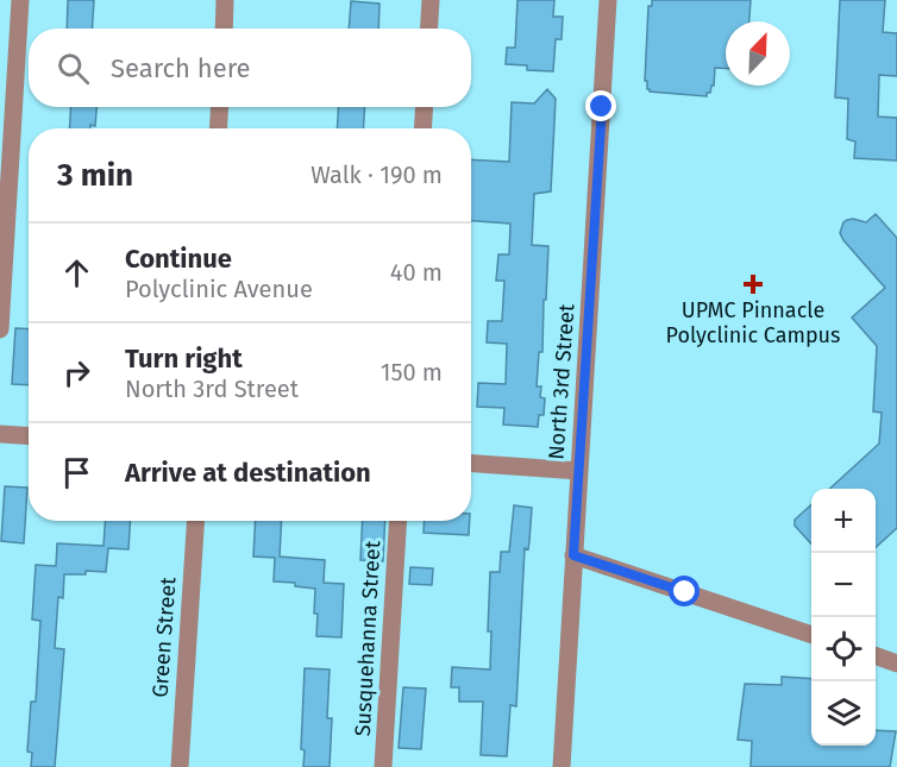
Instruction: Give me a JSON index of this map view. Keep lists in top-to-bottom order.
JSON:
{
  "streets": {
    "street": ["North 3rd Street", "Green Street", "Susquehanna Street"]
  },
  "places": {
    "health": ["UPMC Pinnacle Polyclinic Campus"]
  },
  "north": "top right",
  "page": {
    "search": "Search here",
    "heading": ["3 min", "Walk · 190 m"],
    "list": [
      ["Continue", "Polyclinic Avenue", "40 m"],
      ["Turn right", "North 3rd Street", "150 m"],
      "Arrive at destination"
    ],
    "map_buttons": ["+", "−"]
  }
}
